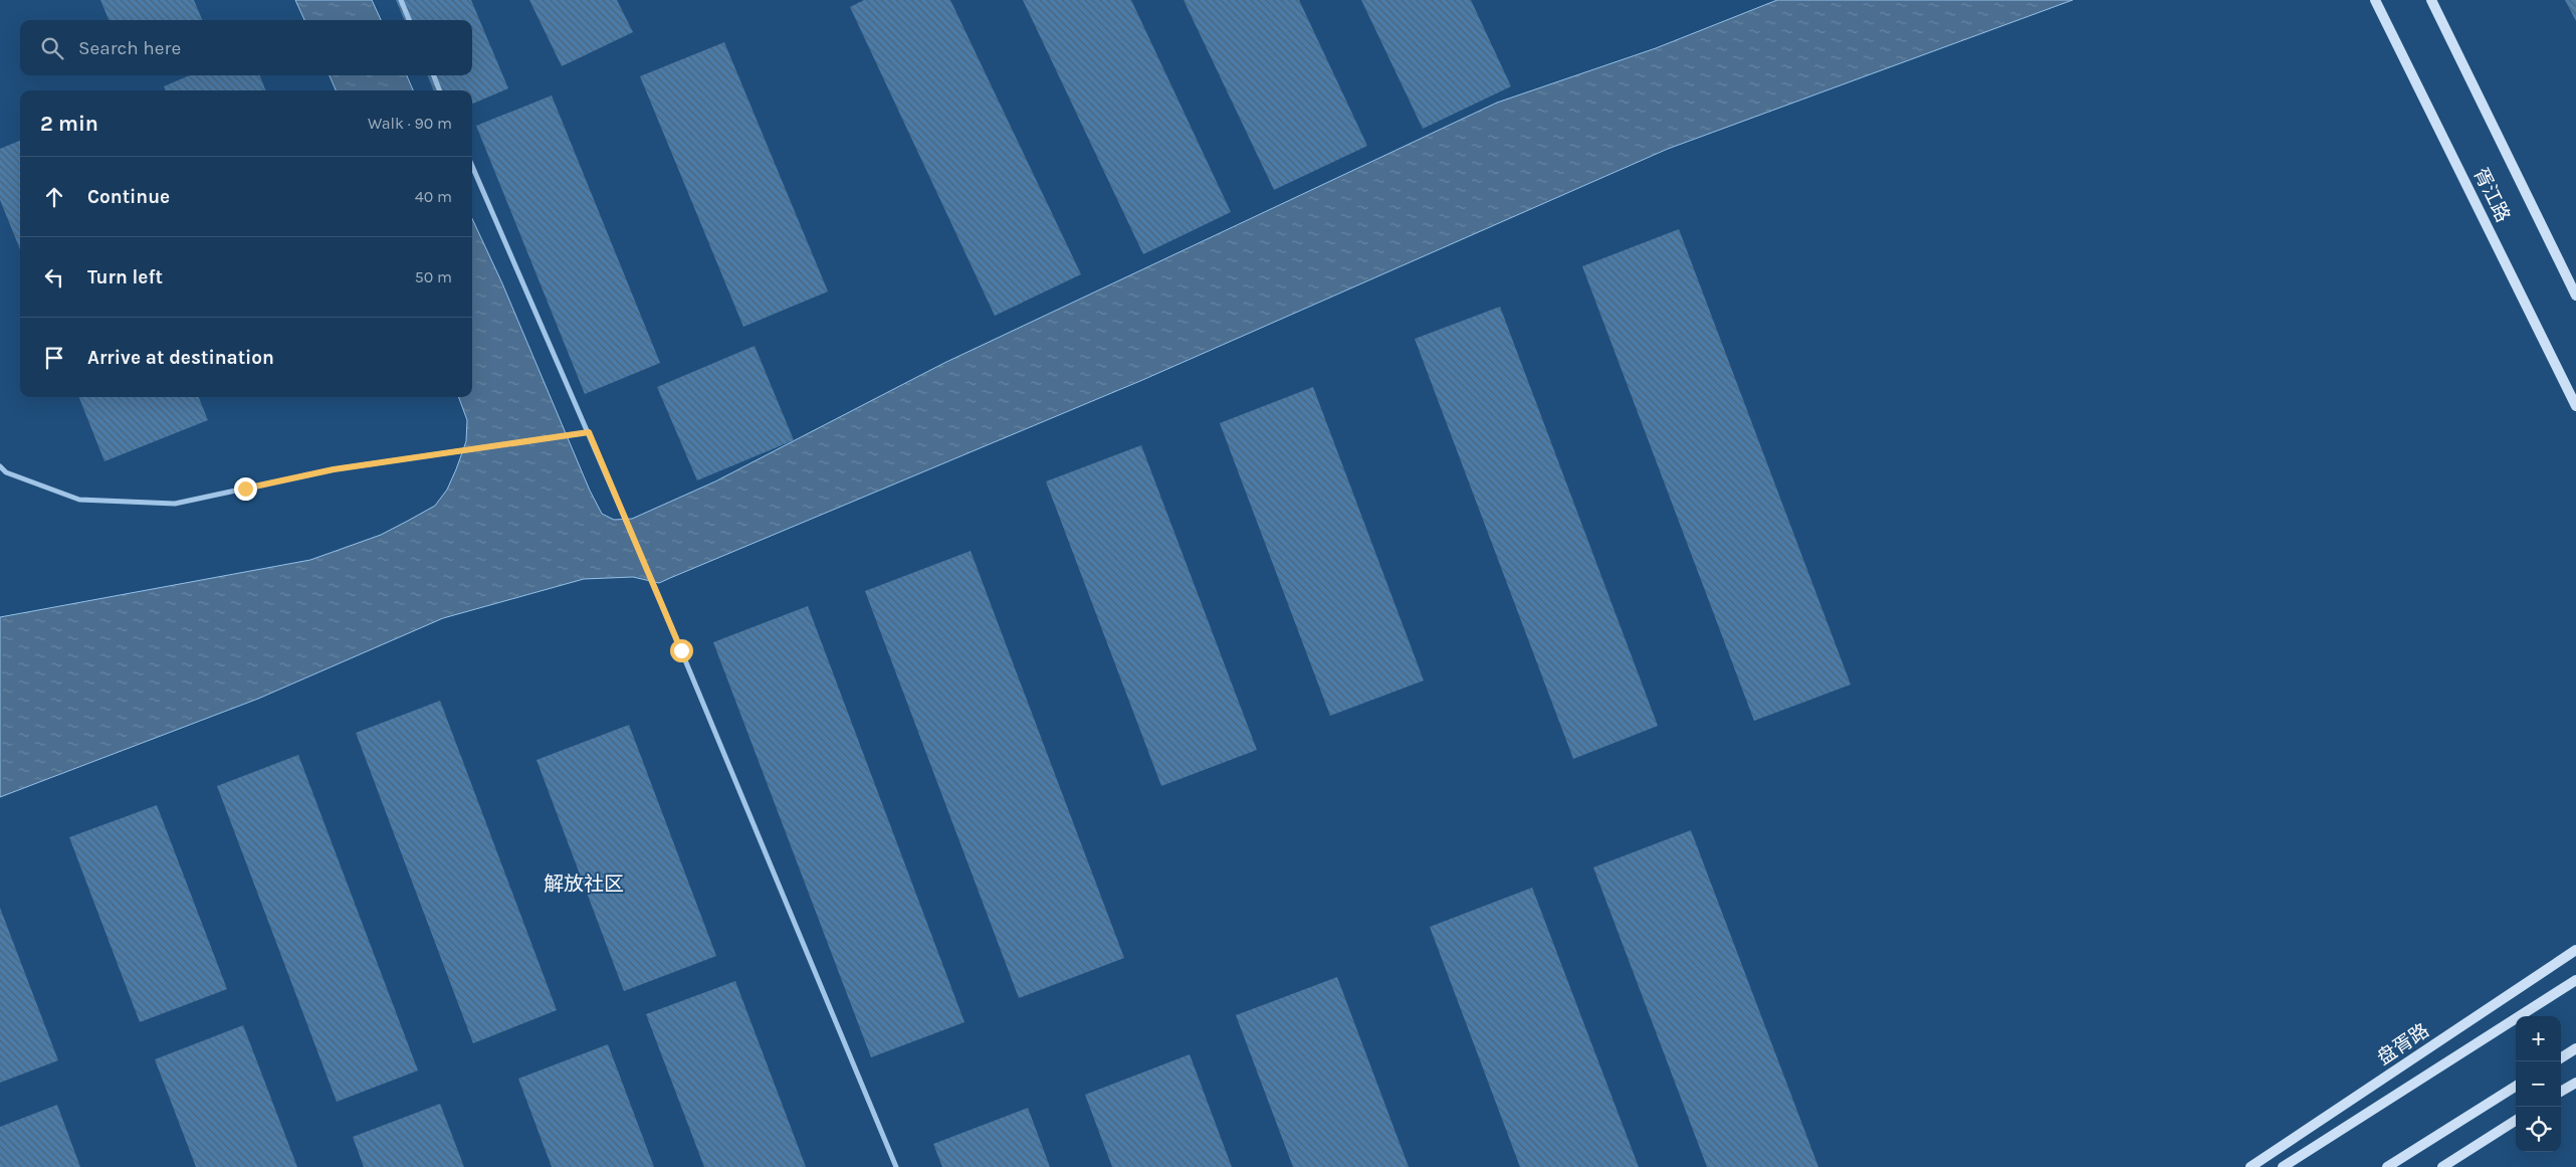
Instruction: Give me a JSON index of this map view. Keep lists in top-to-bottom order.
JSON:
{
  "streets": {
    "main road": ["胥江路", "盘胥路"]
  },
  "districts": ["解放社区"],
  "page": {
    "search": "Search here",
    "heading": ["2 min", "Walk · 90 m"],
    "list": [
      ["Continue", "40 m"],
      ["Turn left", "50 m"],
      "Arrive at destination"
    ],
    "map_buttons": ["+", "−"]
  }
}
